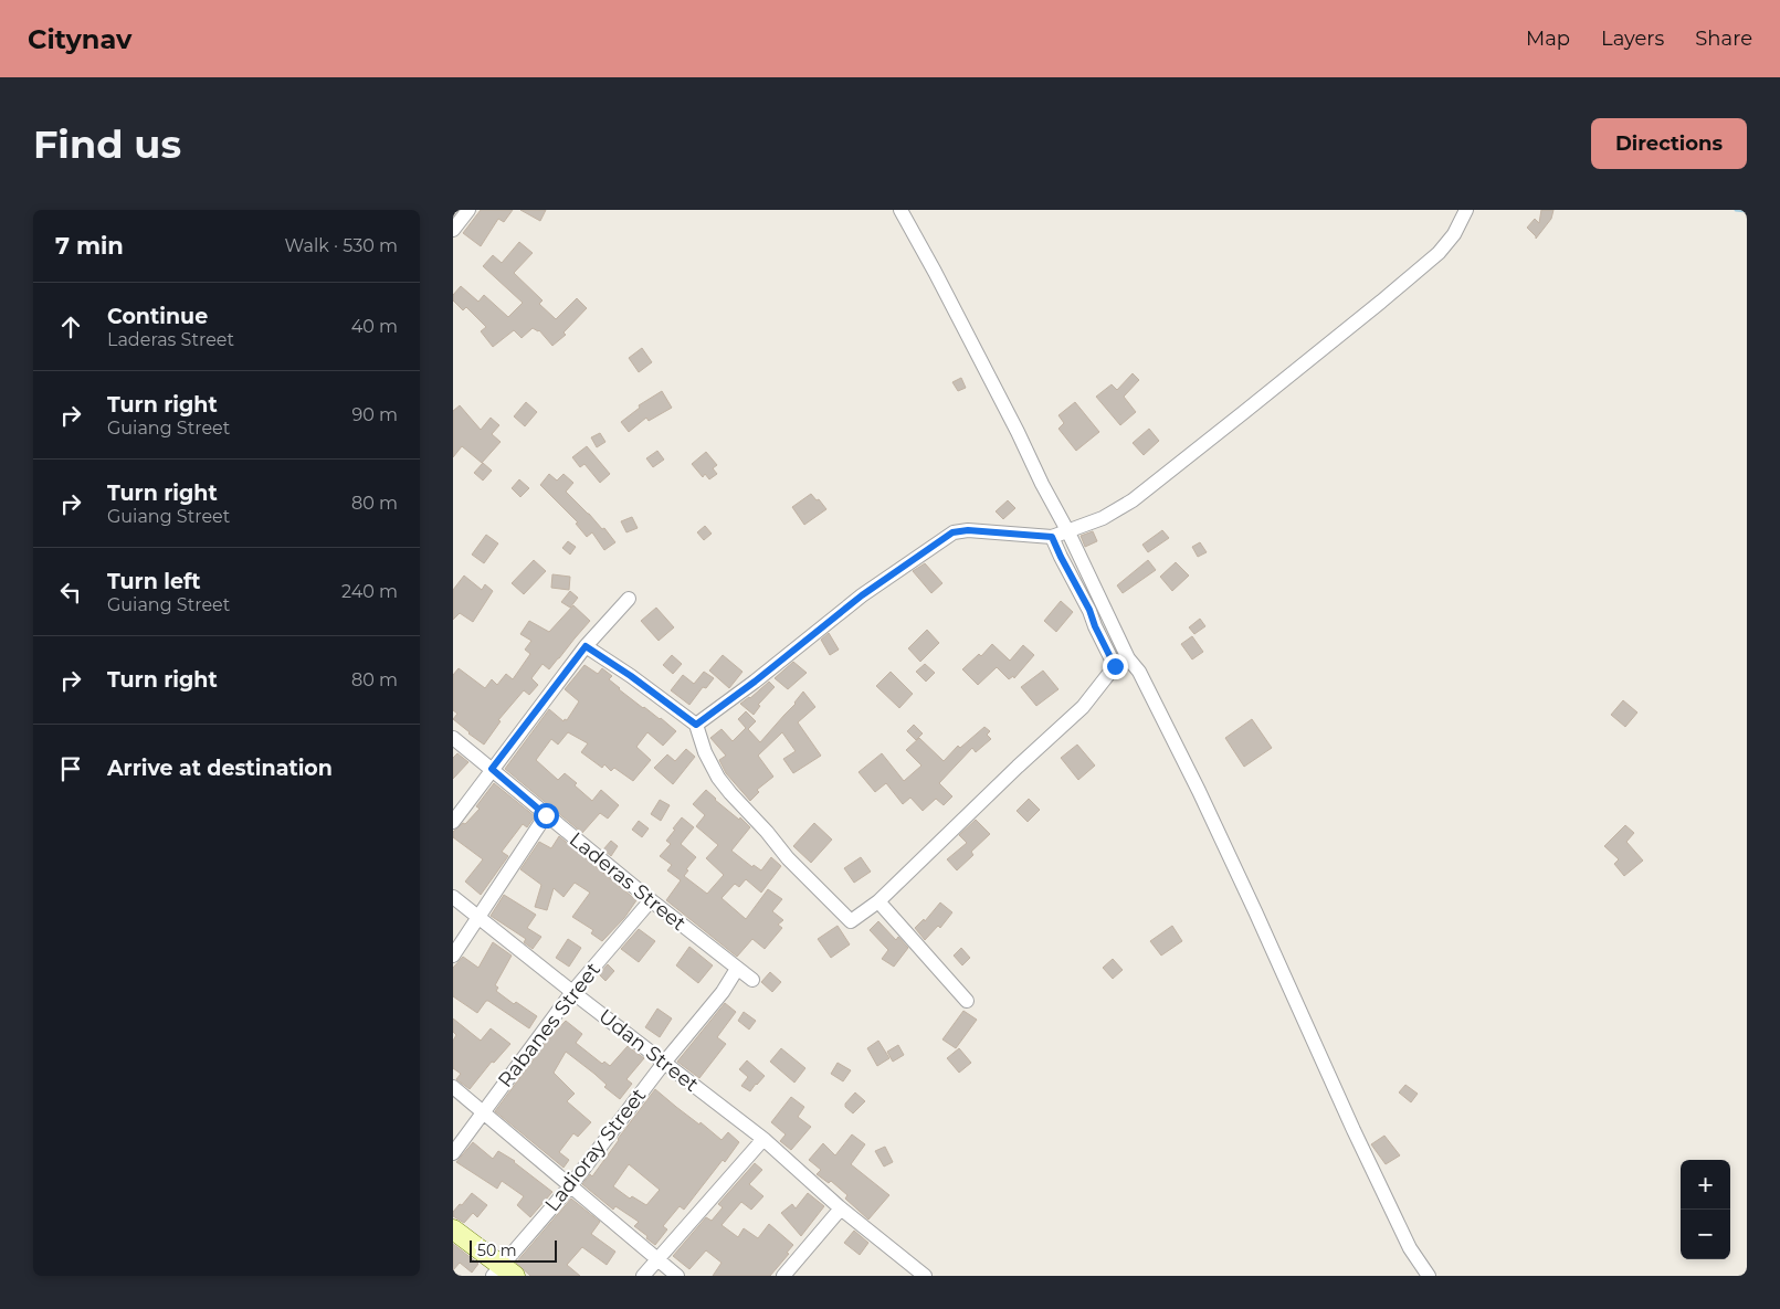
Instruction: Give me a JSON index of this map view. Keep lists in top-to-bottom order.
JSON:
{
  "streets": {
    "street": [
      "Laderas Street",
      "Rabanes Street",
      "Udan Street",
      "Ladioray Street"
    ]
  },
  "crossings": [
    ["Laderas Street", "Rabanes Street"],
    ["Laderas Street", "Ladioray Street"],
    ["Rabanes Street", "Udan Street"],
    ["Udan Street", "Ladioray Street"]
  ],
  "scale_bar": "50 m",
  "page": {
    "header": "Citynav",
    "nav": ["Map", "Layers", "Share"],
    "buttons": "Directions",
    "title": "Find us",
    "heading": ["7 min", "Walk · 530 m"],
    "list": [
      ["Continue", "Laderas Street", "40 m"],
      ["Turn right", "Guiang Street", "90 m"],
      ["Turn right", "Guiang Street", "80 m"],
      ["Turn left", "Guiang Street", "240 m"],
      ["Turn right", "80 m"],
      "Arrive at destination"
    ],
    "map_buttons": ["+", "−"],
    "scale": "50 m"
  }
}
